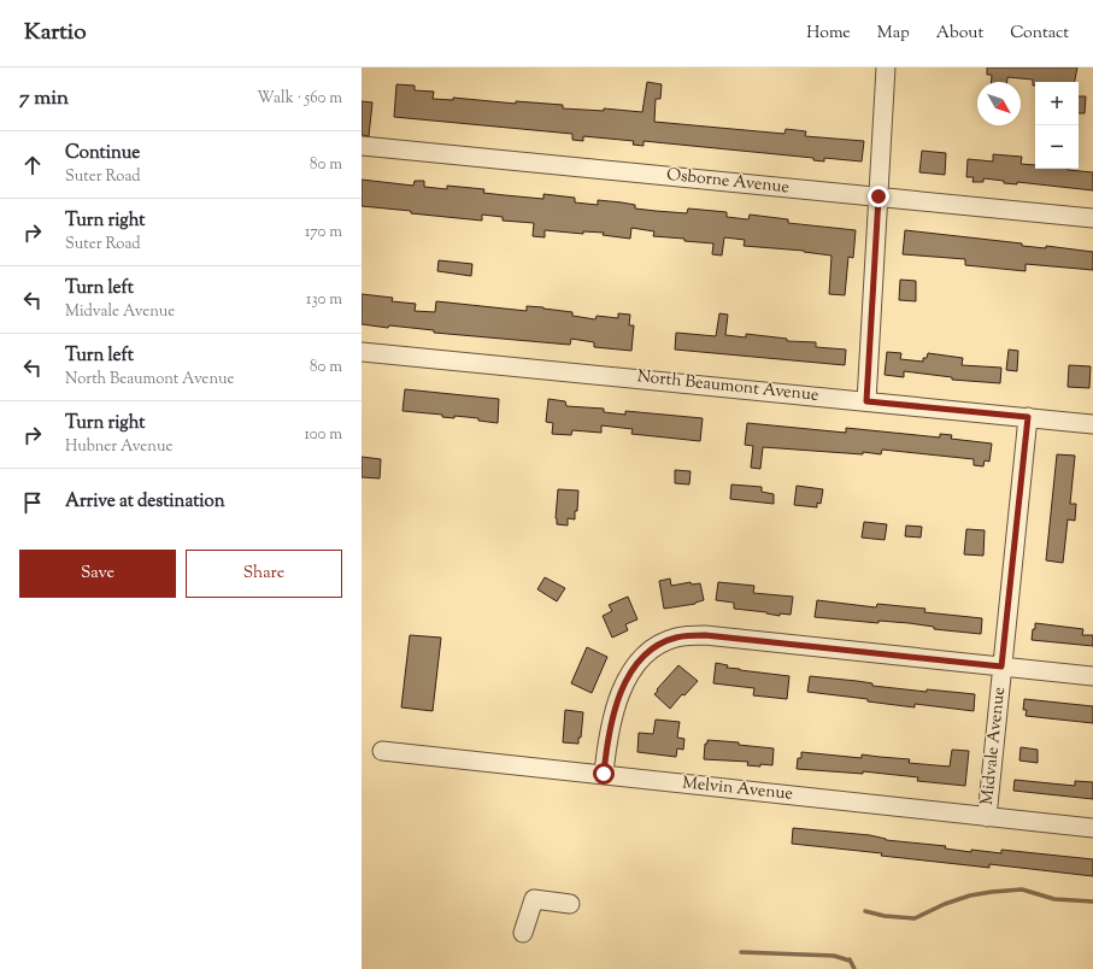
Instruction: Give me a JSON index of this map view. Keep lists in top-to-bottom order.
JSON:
{
  "streets": {
    "street": [
      "Osborne Avenue",
      "North Beaumont Avenue",
      "Midvale Avenue",
      "Melvin Avenue"
    ]
  },
  "crossings": [
    ["North Beaumont Avenue", "Midvale Avenue"],
    ["Midvale Avenue", "Melvin Avenue"]
  ],
  "north": "bottom right",
  "page": {
    "header": "Kartio",
    "nav": [
      "Home",
      "Map",
      "About",
      "Contact"
    ],
    "heading": ["7 min", "Walk · 560 m"],
    "map_buttons": ["+", "−"],
    "list": [
      ["Continue", "Suter Road", "80 m"],
      ["Turn right", "Suter Road", "170 m"],
      ["Turn left", "Midvale Avenue", "130 m"],
      ["Turn left", "North Beaumont Avenue", "80 m"],
      ["Turn right", "Hubner Avenue", "100 m"],
      "Arrive at destination"
    ],
    "buttons": ["Save", "Share"]
  }
}
